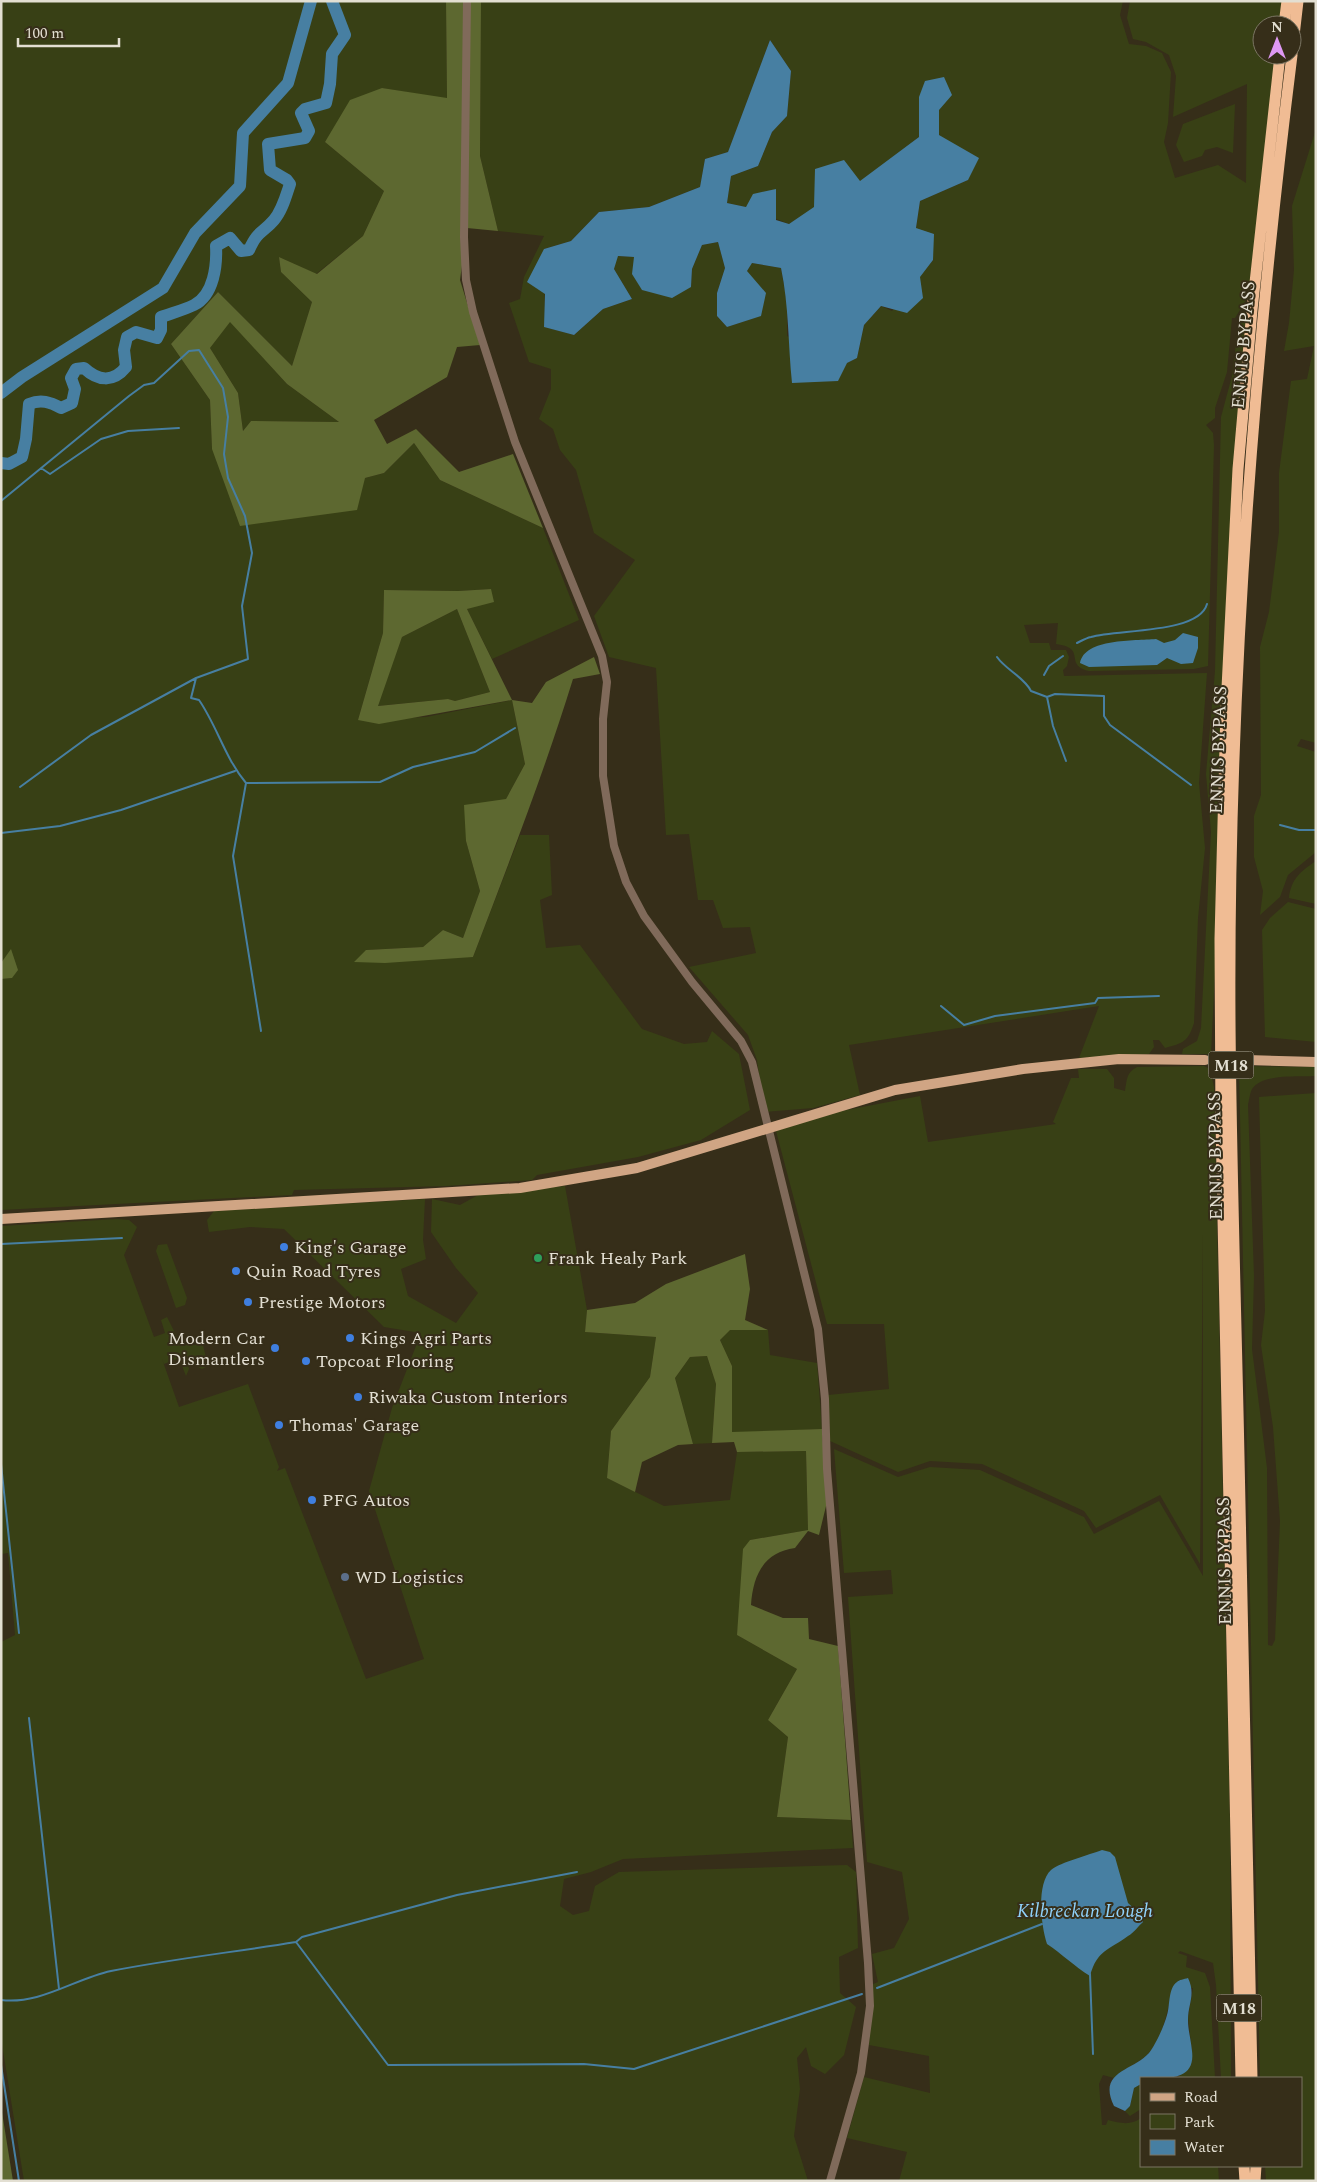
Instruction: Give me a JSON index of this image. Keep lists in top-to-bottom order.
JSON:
{
  "streets": {
    "highway": ["ENNIS BYPASS", "M18"]
  },
  "water": ["Kilbreckan Lough"],
  "places": [
    "King's Garage",
    "Frank Healy Park",
    "Quin Road Tyres",
    "Prestige Motors",
    "Kings Agri Parts",
    "Modern Car Dismantlers",
    "Topcoat Flooring",
    "Riwaka Custom Interiors",
    "Thomas' Garage",
    "PFG Autos",
    "WD Logistics"
  ],
  "legend": ["Road", "Park", "Water"],
  "scale_bar": "100 m",
  "north": "top"
}
